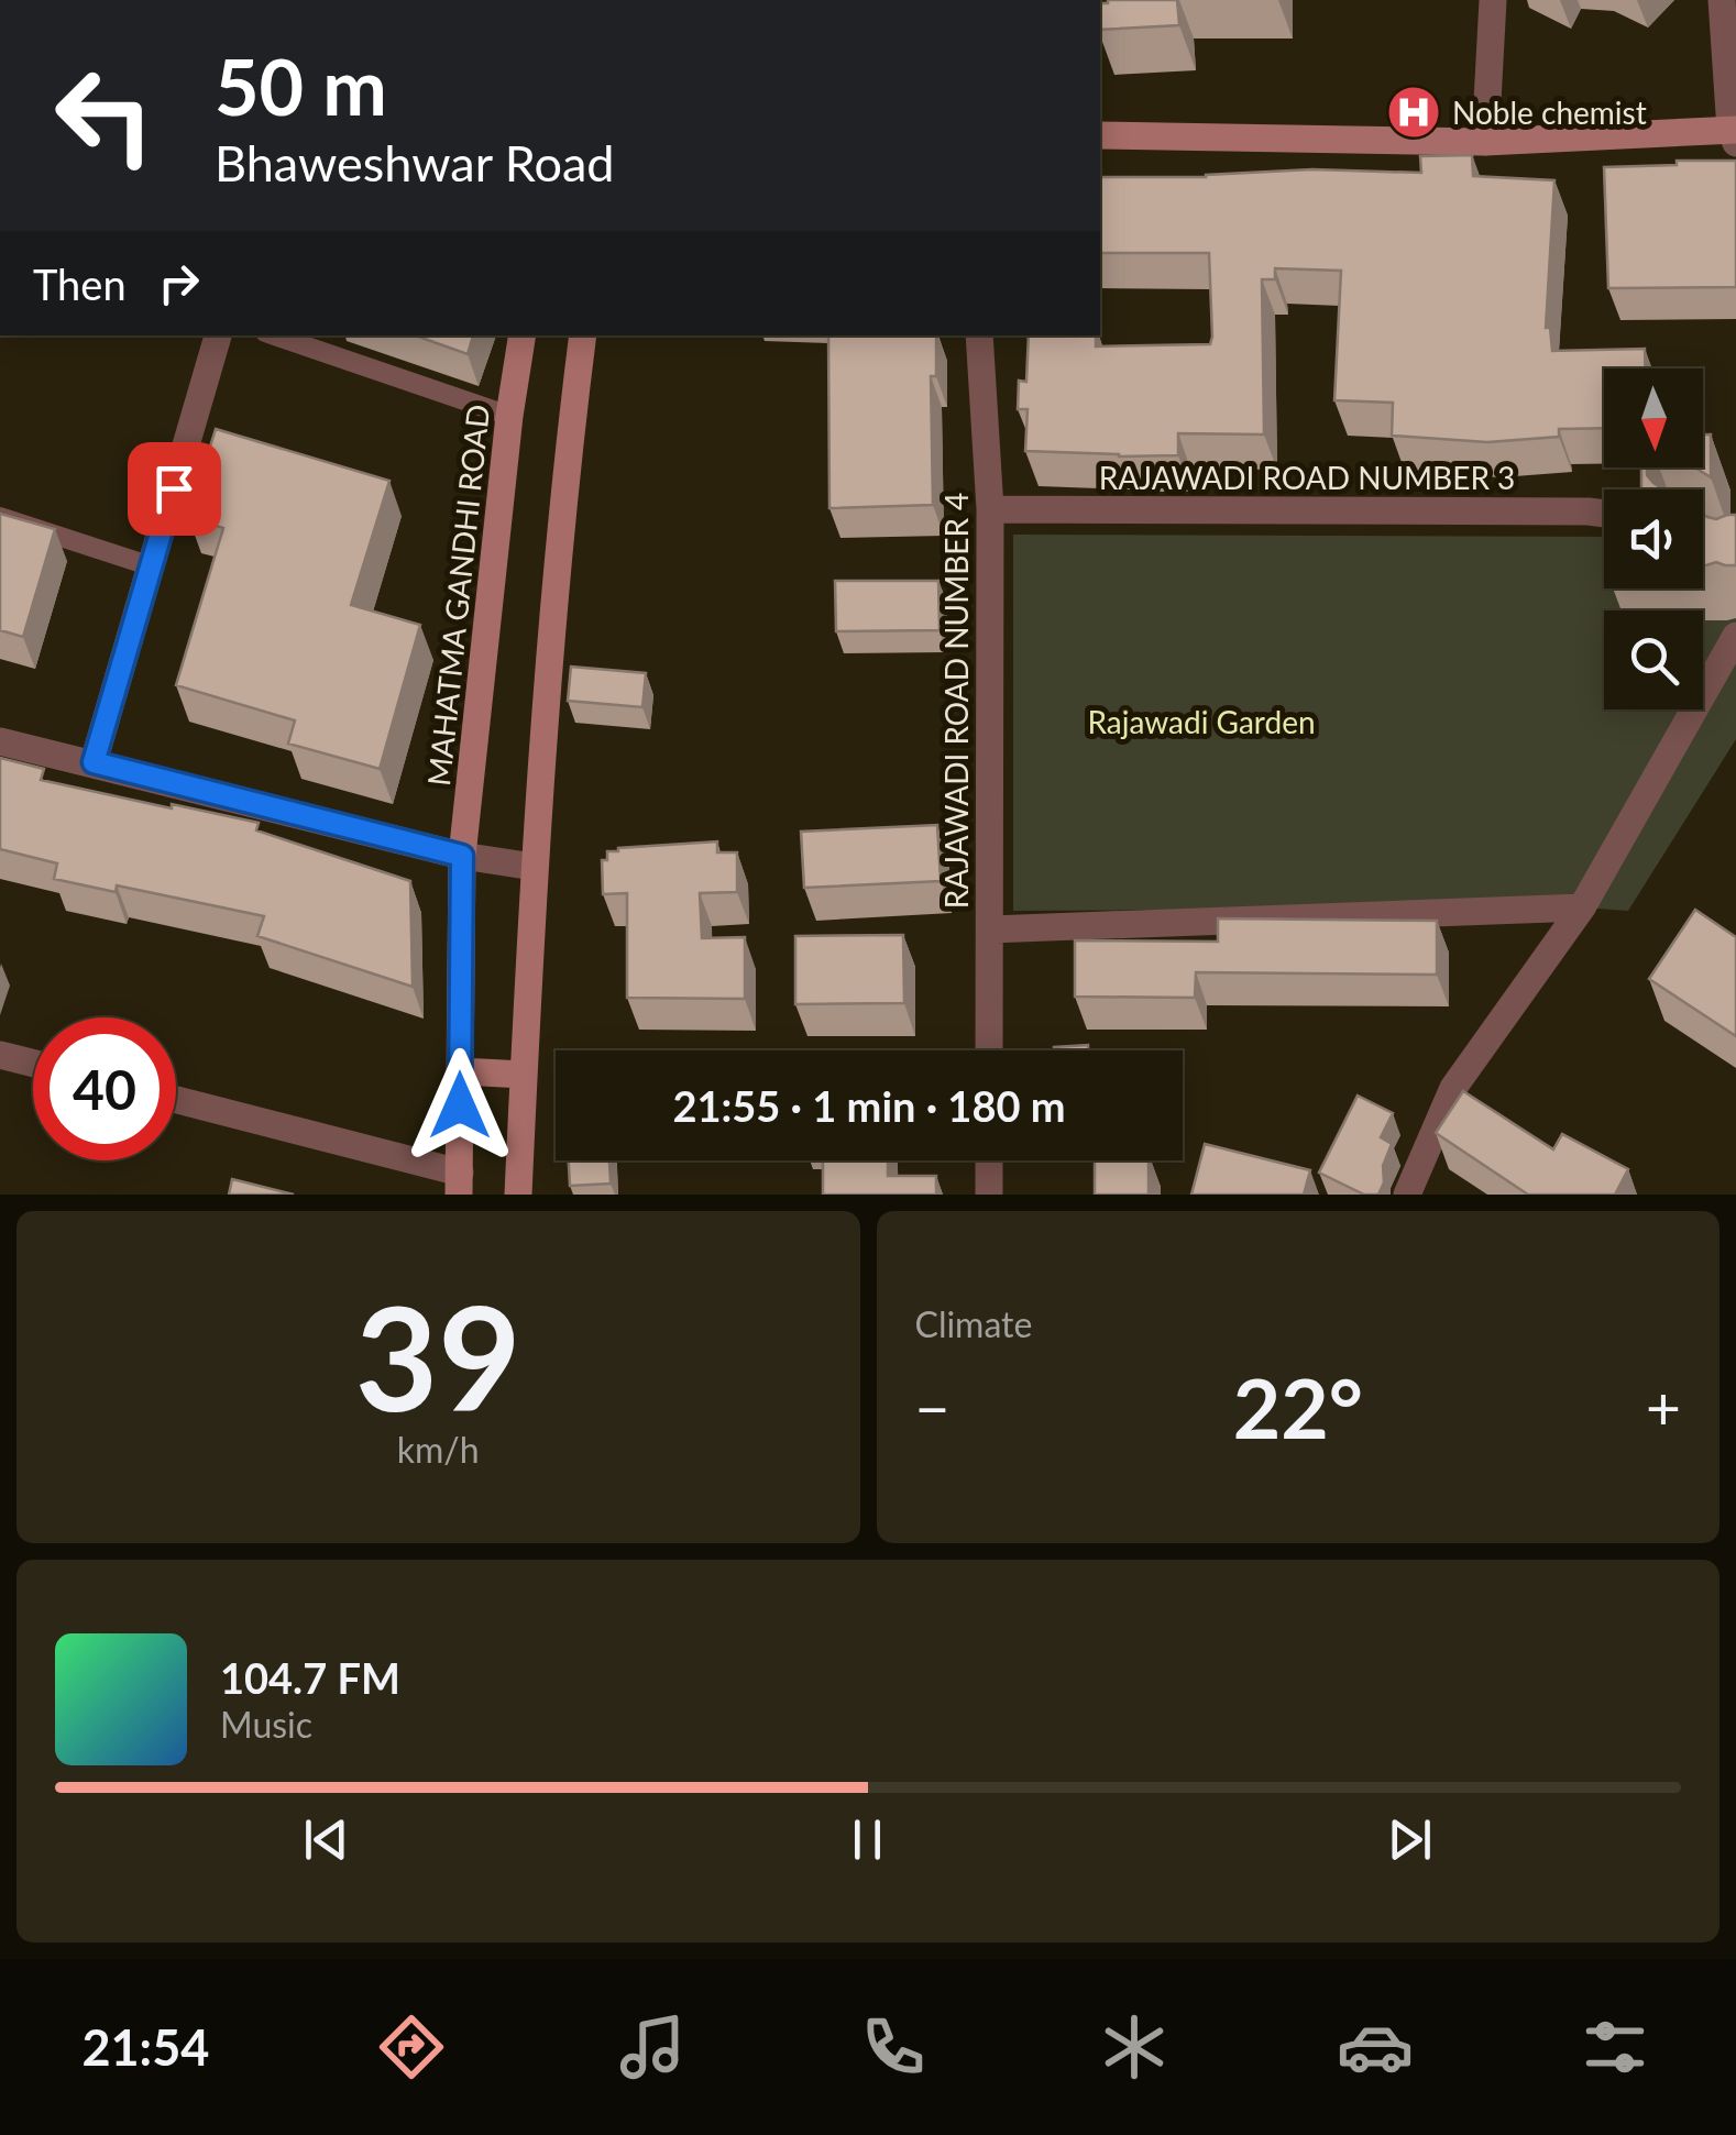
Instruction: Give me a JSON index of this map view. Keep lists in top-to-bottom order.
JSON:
{
  "streets": {
    "street": ["RAJAWADI ROAD NUMBER 3", "MAHATMA GANDHI ROAD", "RAJAWADI ROAD NUMBER 4"]
  },
  "crossings": [
    ["RAJAWADI ROAD NUMBER 3", "RAJAWADI ROAD NUMBER 4"]
  ],
  "parks": ["Rajawadi Garden"],
  "places": {
    "hospital": ["Noble chemist"]
  },
  "north": "bottom",
  "page": {
    "turn": ["50 m", "Bhaweshwar Road"],
    "then": "Then",
    "limit": "40",
    "trip": "21:55 · 1 min · 180 m",
    "tile": [
      ["39", "km/h"],
      "Climate"
    ],
    "heat": ["−", "22°", "+"],
    "song": ["104.7 FM", "Music"],
    "tabs": "21:54"
  }
}
